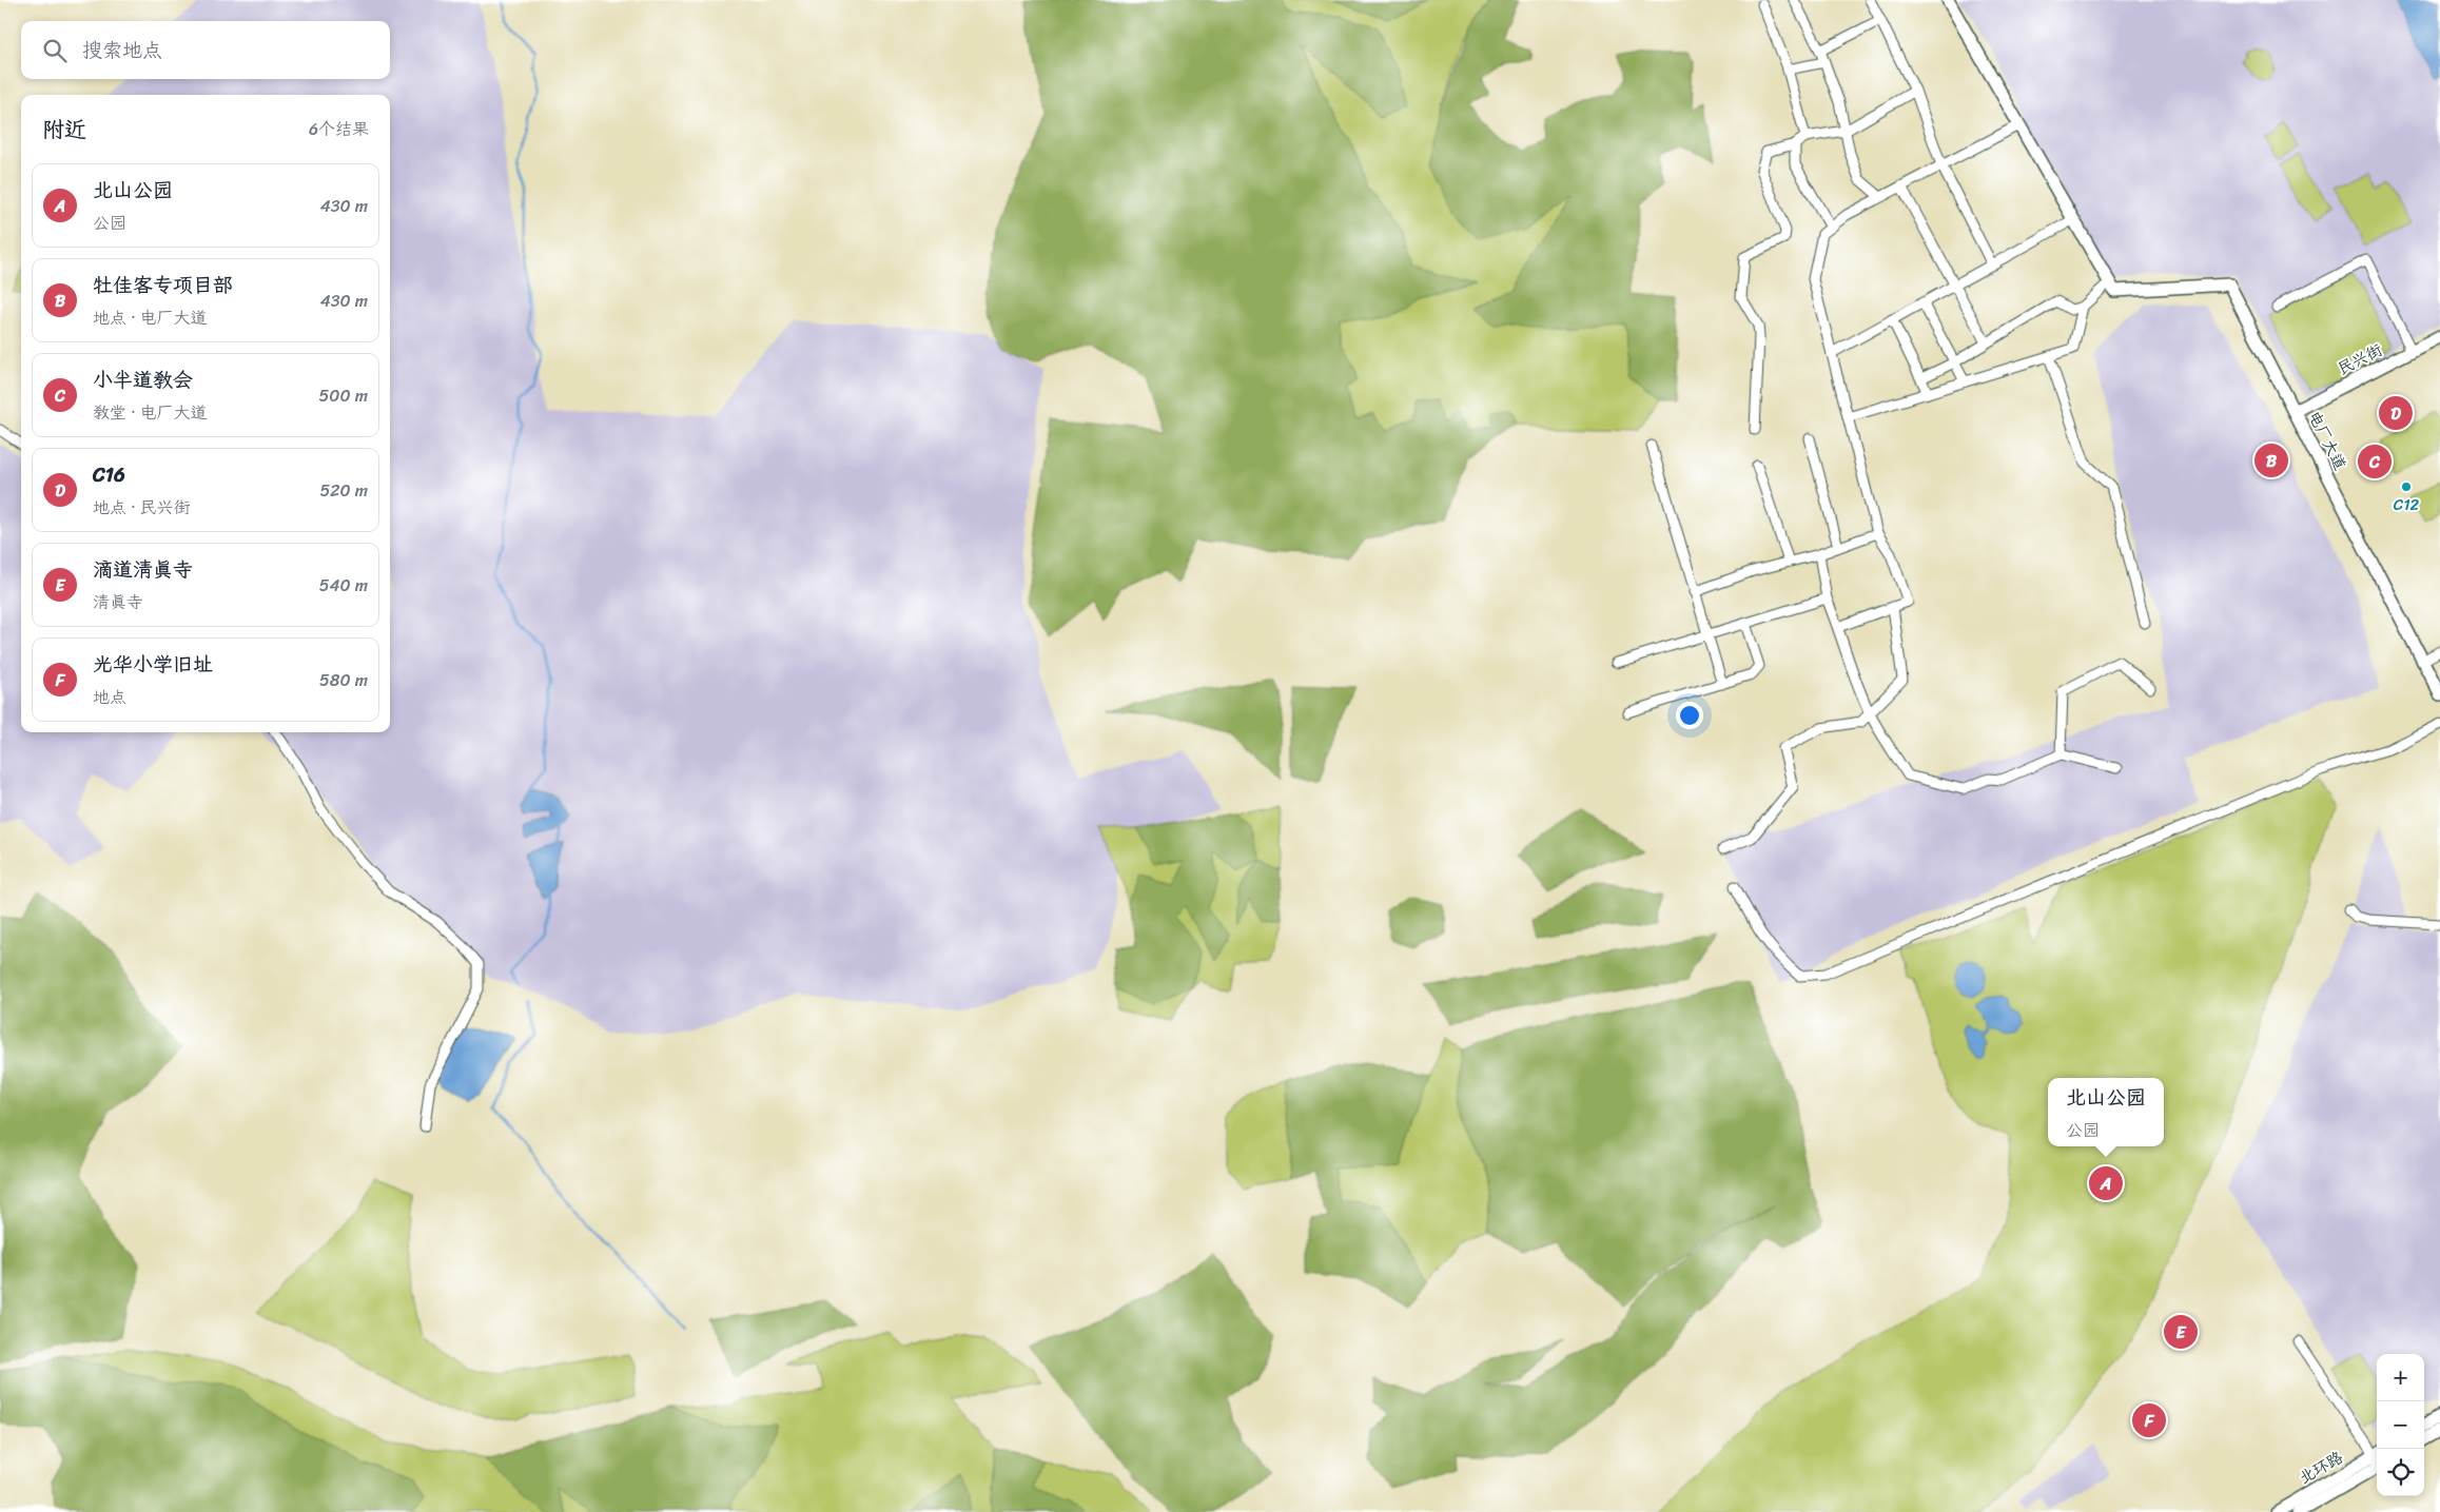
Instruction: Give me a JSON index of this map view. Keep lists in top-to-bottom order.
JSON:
{
  "streets": {
    "street": ["民兴街", "电厂大道", "北环路"]
  },
  "crossings": [
    ["民兴街", "电厂大道"]
  ],
  "places": ["C12"],
  "page": {
    "search": "搜索地点",
    "heading": ["附近", "6个结果"],
    "list": [
      {
        "mark": "A",
        "name": "北山公园",
        "note": "公园",
        "value": "430 m"
      },
      {
        "mark": "B",
        "name": "牡佳客专项目部",
        "note": "地点 · 电厂大道",
        "value": "430 m"
      },
      {
        "mark": "C",
        "name": "小半道教会",
        "note": "教堂 · 电厂大道",
        "value": "500 m"
      },
      {
        "mark": "D",
        "name": "C16",
        "note": "地点 · 民兴街",
        "value": "520 m"
      },
      {
        "mark": "E",
        "name": "滴道清真寺",
        "note": "清真寺",
        "value": "540 m"
      },
      {
        "mark": "F",
        "name": "光华小学旧址",
        "note": "地点",
        "value": "580 m"
      }
    ],
    "pins": [
      "D",
      "B",
      "C",
      "A",
      "E",
      "F"
    ],
    "popup": ["北山公园", "公园"],
    "map_buttons": ["+", "−"]
  }
}
